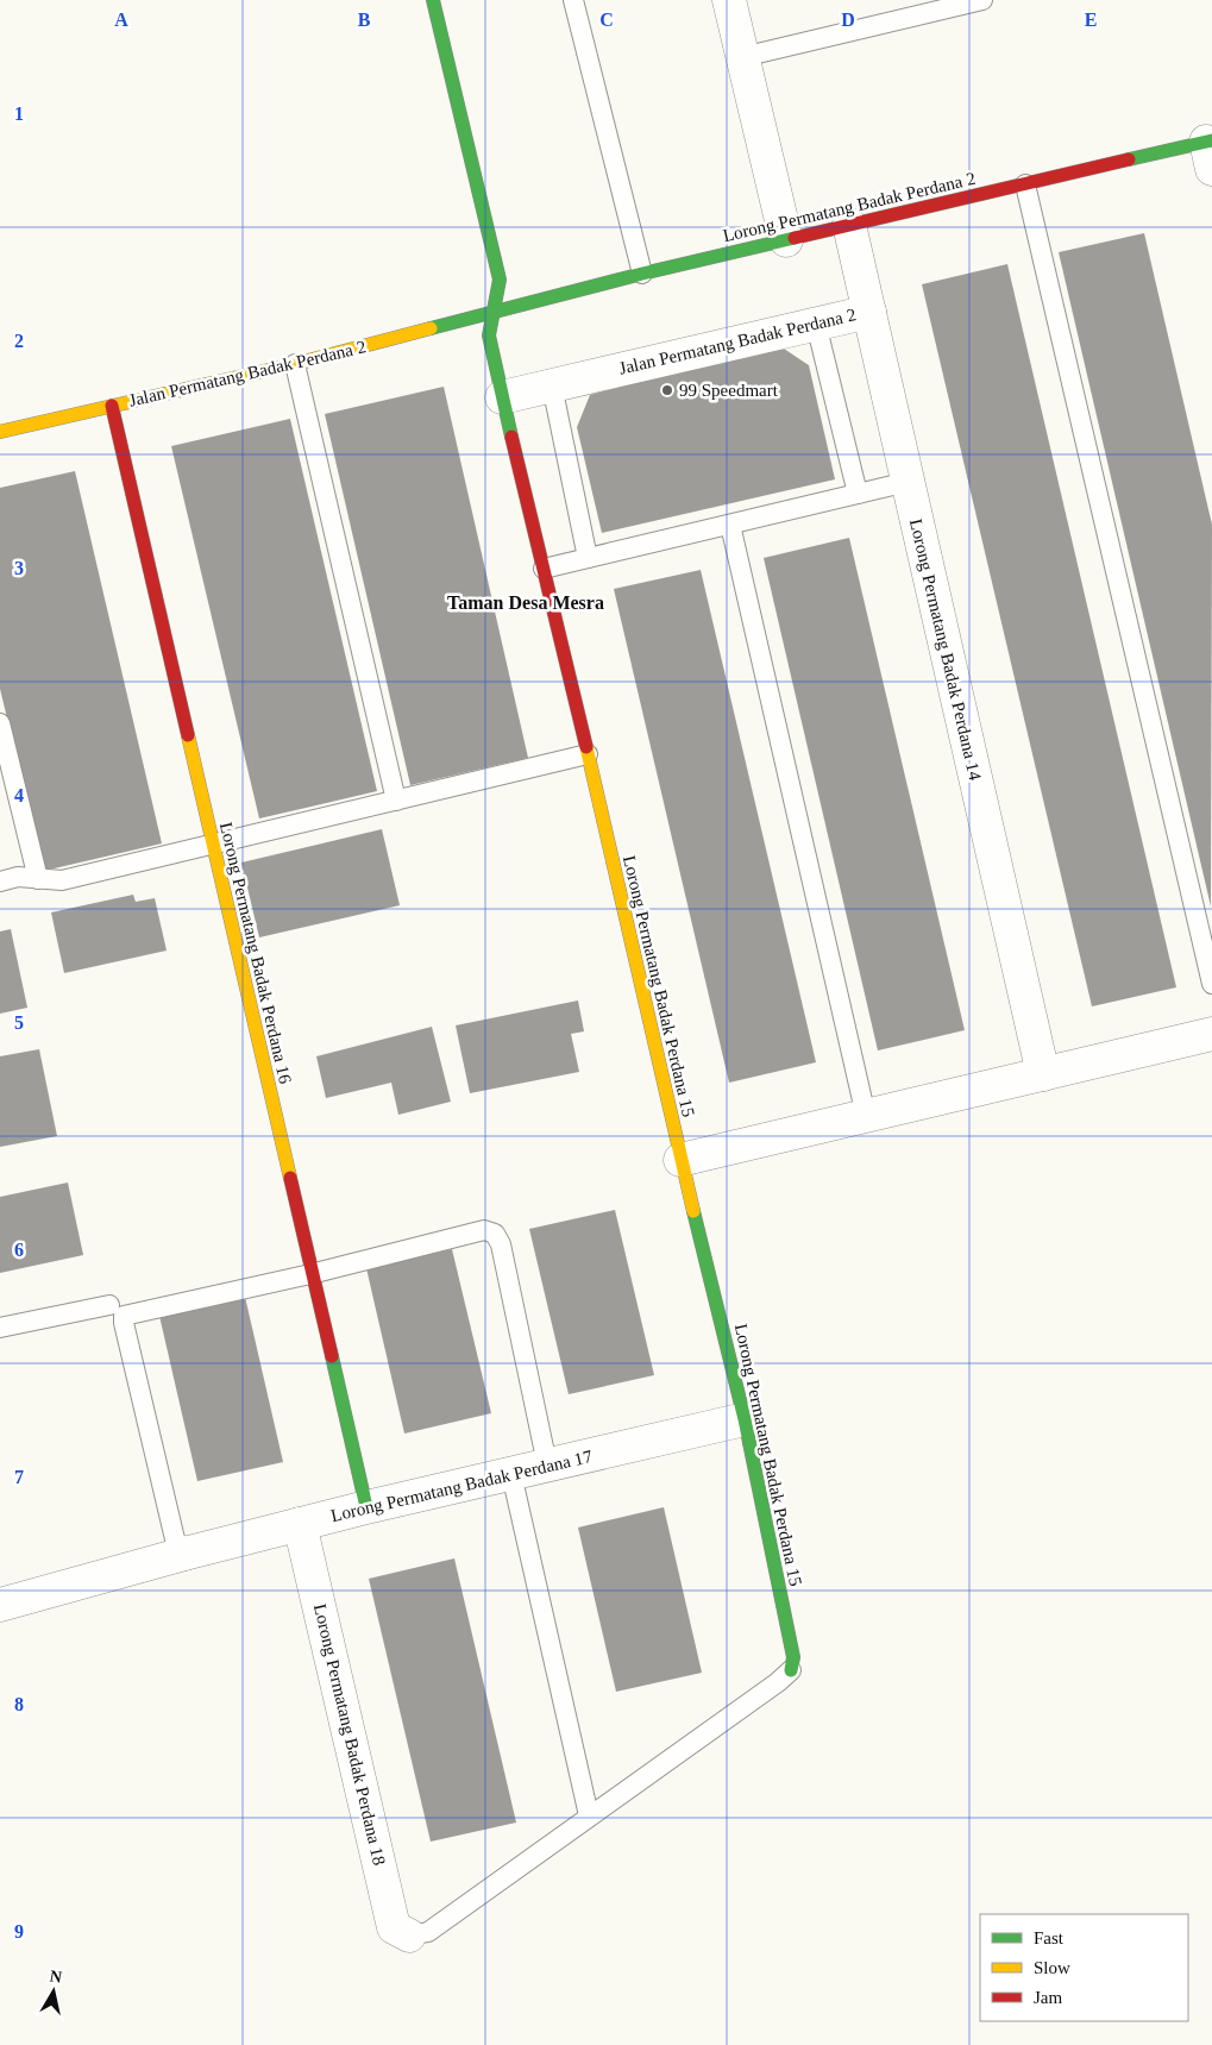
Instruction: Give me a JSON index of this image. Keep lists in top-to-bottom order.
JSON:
{
  "streets": {
    "street": [
      "Lorong Permatang Badak Perdana 2",
      "Jalan Permatang Badak Perdana 2",
      "Lorong Permatang Badak Perdana 14",
      "Lorong Permatang Badak Perdana 16",
      "Lorong Permatang Badak Perdana 15",
      "Lorong Permatang Badak Perdana 17",
      "Lorong Permatang Badak Perdana 18"
    ]
  },
  "crossings": [
    ["Lorong Permatang Badak Perdana 2", "Jalan Permatang Badak Perdana 2"],
    ["Lorong Permatang Badak Perdana 2", "Lorong Permatang Badak Perdana 14"],
    ["Lorong Permatang Badak Perdana 2", "Lorong Permatang Badak Perdana 15"],
    ["Jalan Permatang Badak Perdana 2", "Lorong Permatang Badak Perdana 14"],
    ["Jalan Permatang Badak Perdana 2", "Lorong Permatang Badak Perdana 16"],
    ["Jalan Permatang Badak Perdana 2", "Lorong Permatang Badak Perdana 15"],
    ["Lorong Permatang Badak Perdana 16", "Lorong Permatang Badak Perdana 17"],
    ["Lorong Permatang Badak Perdana 15", "Lorong Permatang Badak Perdana 17"],
    ["Lorong Permatang Badak Perdana 17", "Lorong Permatang Badak Perdana 18"]
  ],
  "districts": ["Taman Desa Mesra"],
  "places": ["99 Speedmart"],
  "legend": ["Fast", "Slow", "Jam"],
  "north": "top",
  "grid": {
    "columns": [
      "A",
      "B",
      "C",
      "D",
      "E"
    ],
    "rows": [
      "1",
      "2",
      "3",
      "4",
      "5",
      "6",
      "7",
      "8",
      "9"
    ]
  }
}
